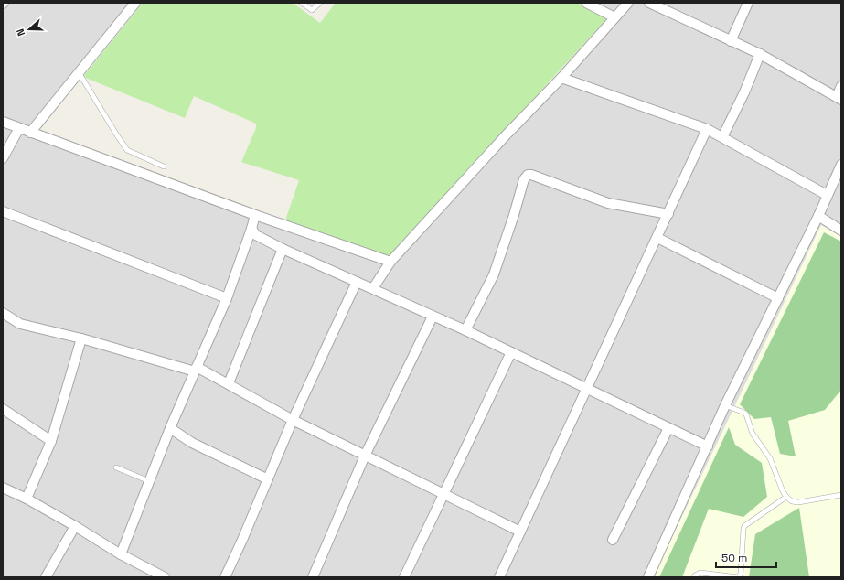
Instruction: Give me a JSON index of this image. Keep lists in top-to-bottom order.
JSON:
{
  "scale_bar": "50 m",
  "north": "left"
}
